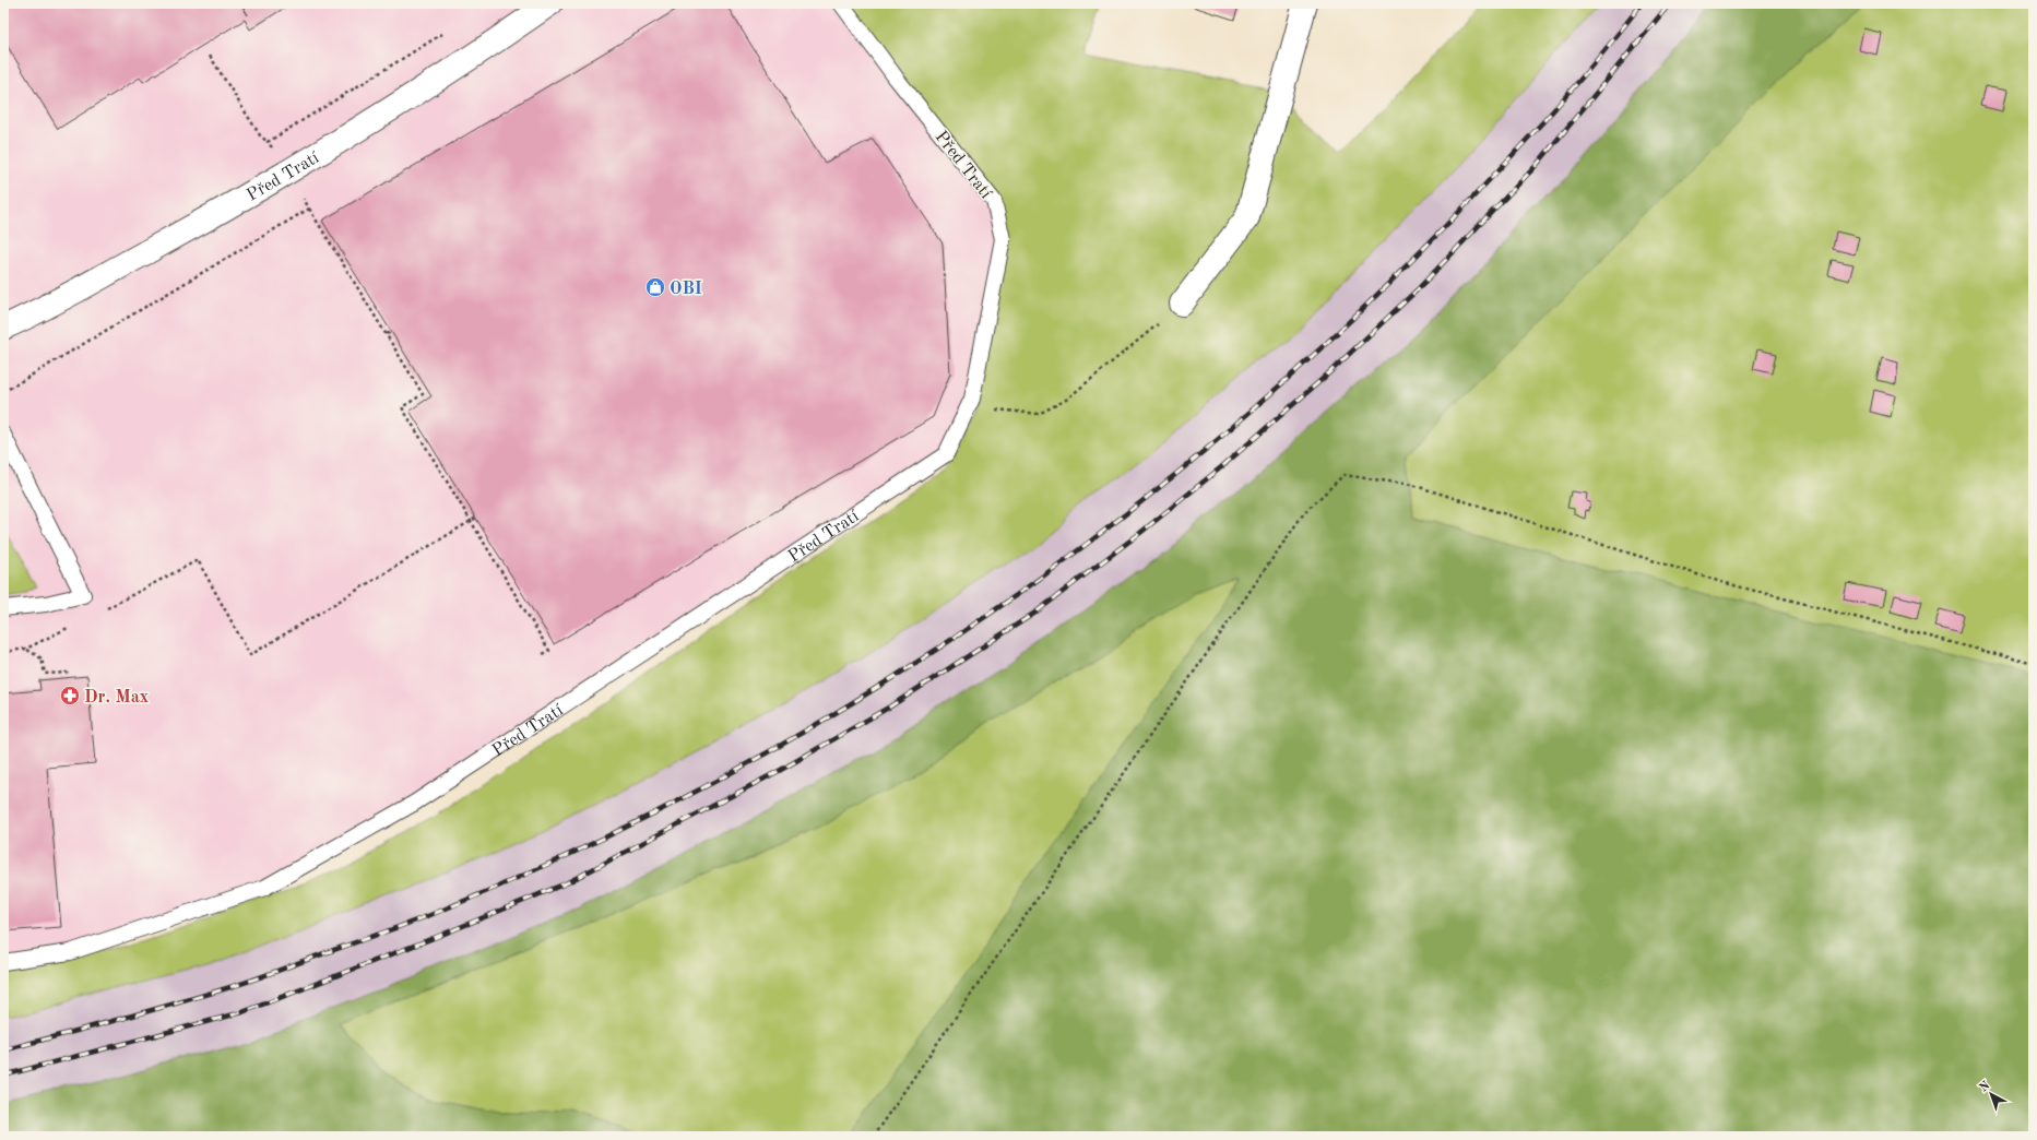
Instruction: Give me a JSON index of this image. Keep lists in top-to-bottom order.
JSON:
{
  "streets": {
    "street": ["Před Tratí"]
  },
  "places": {
    "shop": ["OBI"],
    "pharmacy": ["Dr. Max"]
  },
  "north": "top left"
}
